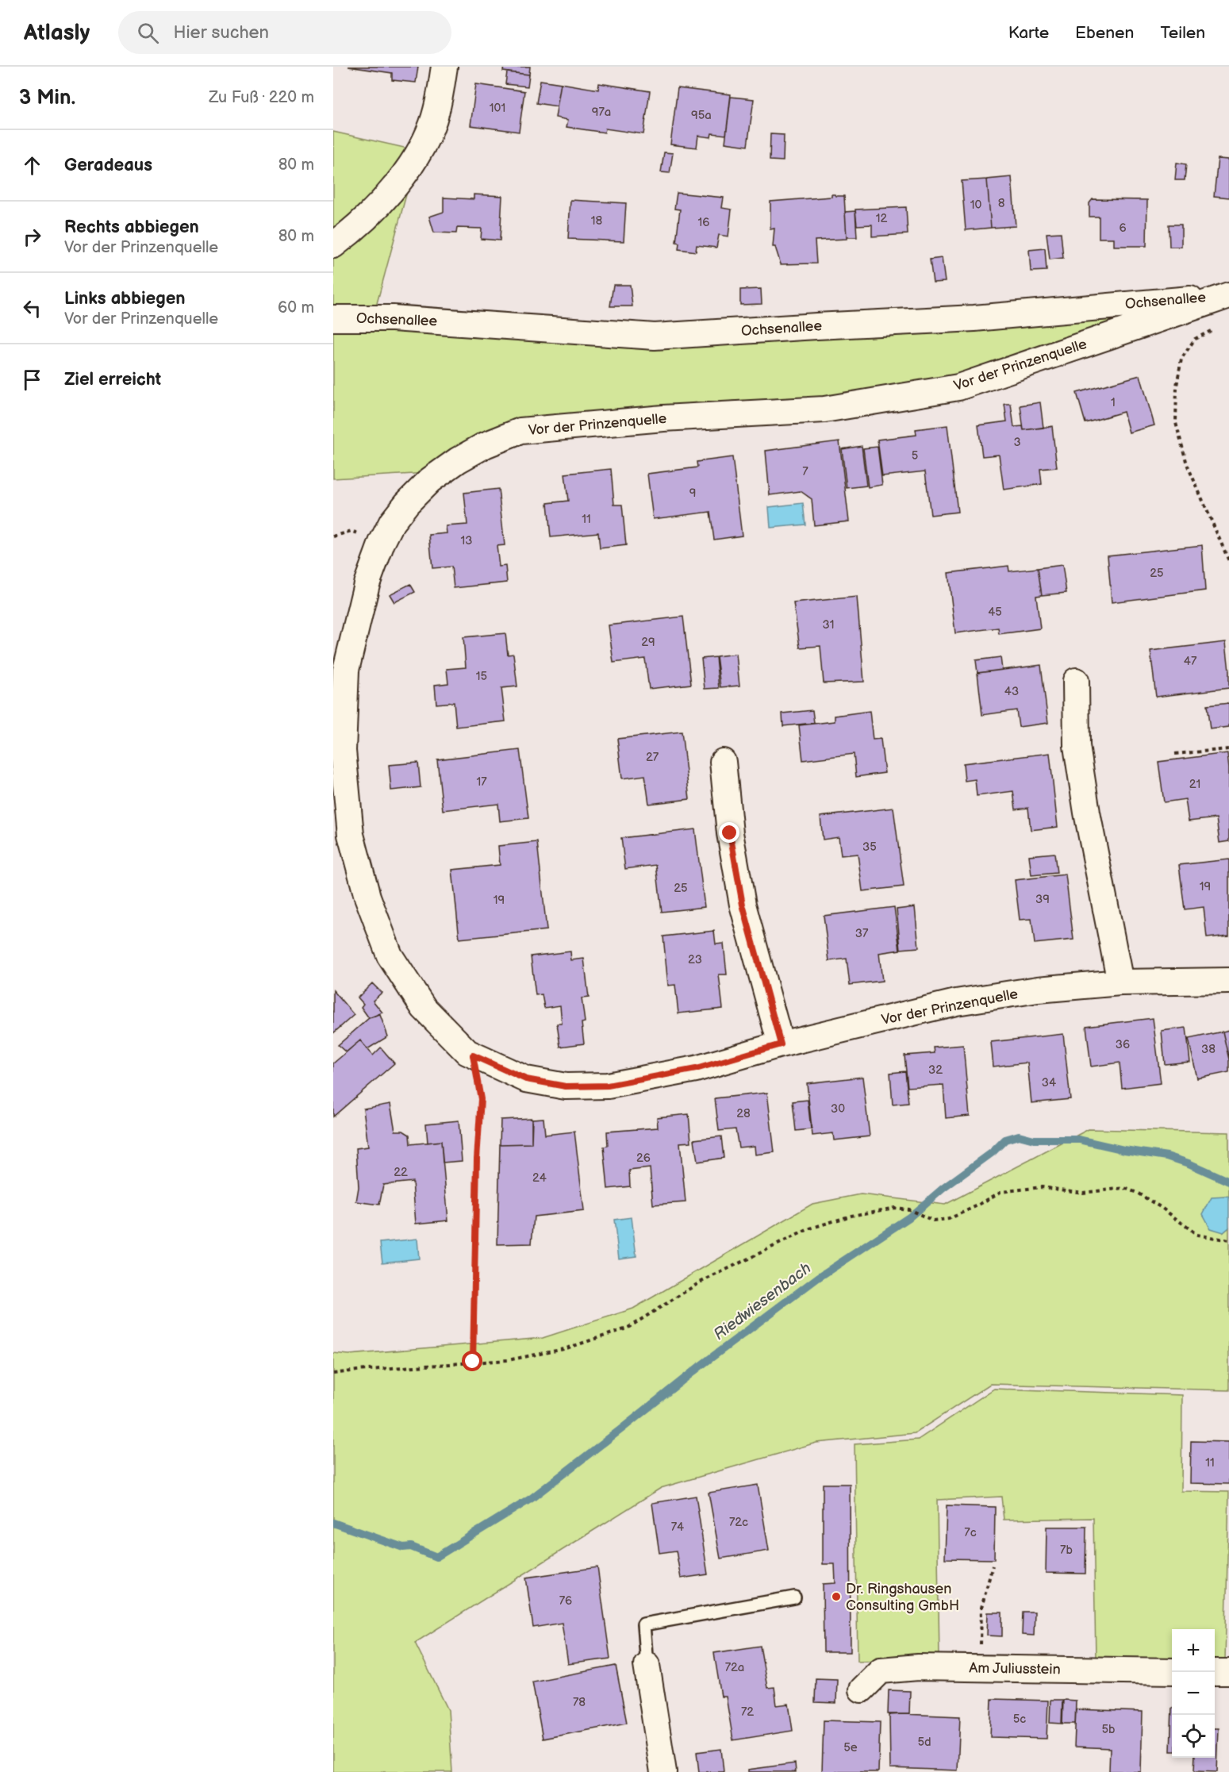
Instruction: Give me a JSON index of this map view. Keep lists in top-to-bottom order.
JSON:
{
  "streets": {
    "street": ["Ochsenallee", "Vor der Prinzenquelle", "Am Juliusstein"]
  },
  "crossings": [
    ["Ochsenallee", "Vor der Prinzenquelle"]
  ],
  "water": ["Riedwiesenbach"],
  "places": ["Dr. Ringshausen Consulting GmbH"],
  "house_numbers": [
    "101",
    "97a",
    "95a",
    "8",
    "10",
    "12",
    "18",
    "16",
    "6",
    "1",
    "3",
    "5",
    "7",
    "9",
    "11",
    "13",
    "25",
    "45",
    "31",
    "29",
    "47",
    "15",
    "43",
    "27",
    "17",
    "21",
    "35",
    "19",
    "25",
    "39",
    "19",
    "37",
    "23",
    "36",
    "38",
    "32",
    "34",
    "30",
    "28",
    "26",
    "22",
    "24",
    "11",
    "72c",
    "74",
    "7c",
    "7b",
    "76",
    "72a",
    "78",
    "72",
    "5c",
    "5b",
    "5d",
    "5e"
  ],
  "page": {
    "header": "Atlasly",
    "search": "Hier suchen",
    "nav": ["Karte", "Ebenen", "Teilen"],
    "heading": ["3 Min.", "Zu Fuß · 220 m"],
    "list": [
      ["Geradeaus", "80 m"],
      ["Rechts abbiegen", "Vor der Prinzenquelle", "80 m"],
      ["Links abbiegen", "Vor der Prinzenquelle", "60 m"],
      "Ziel erreicht"
    ],
    "map_buttons": ["+", "−"]
  }
}
